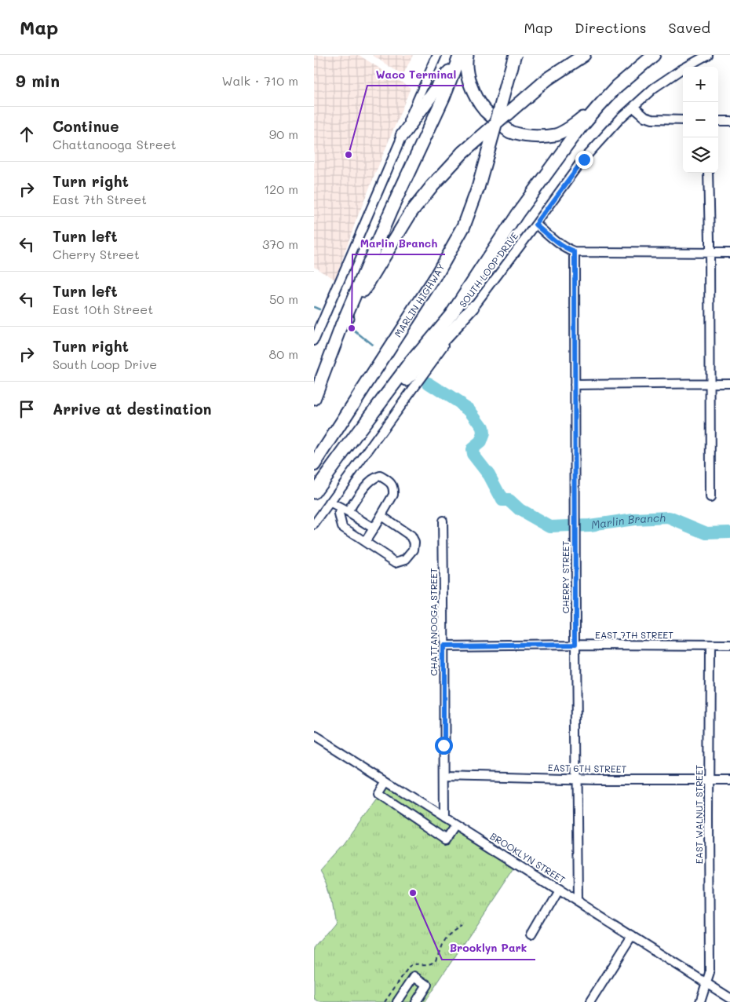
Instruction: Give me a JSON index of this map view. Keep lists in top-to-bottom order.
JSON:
{
  "streets": {
    "highway": ["MARLIN HIGHWAY"],
    "street": [
      "SOUTH LOOP DRIVE",
      "CHERRY STREET",
      "CHATTANOOGA STREET",
      "EAST 7TH STREET",
      "EAST 6TH STREET",
      "EAST WALNUT STREET",
      "BROOKLYN STREET"
    ]
  },
  "crossings": [
    ["CHERRY STREET", "EAST 7TH STREET"],
    ["CHERRY STREET", "EAST 6TH STREET"],
    ["CHERRY STREET", "BROOKLYN STREET"],
    ["CHATTANOOGA STREET", "EAST 7TH STREET"],
    ["CHATTANOOGA STREET", "EAST 6TH STREET"],
    ["CHATTANOOGA STREET", "BROOKLYN STREET"],
    ["EAST 7TH STREET", "EAST WALNUT STREET"],
    ["EAST 6TH STREET", "EAST WALNUT STREET"],
    ["EAST WALNUT STREET", "BROOKLYN STREET"]
  ],
  "water": ["Marlin Branch"],
  "places": ["Waco Terminal", "Marlin Branch", "Brooklyn Park"],
  "page": {
    "header": "Map",
    "nav": ["Map", "Directions", "Saved"],
    "heading": ["9 min", "Walk · 710 m"],
    "map_buttons": ["+", "−"],
    "list": [
      ["Continue", "Chattanooga Street", "90 m"],
      ["Turn right", "East 7th Street", "120 m"],
      ["Turn left", "Cherry Street", "370 m"],
      ["Turn left", "East 10th Street", "50 m"],
      ["Turn right", "South Loop Drive", "80 m"],
      "Arrive at destination"
    ]
  }
}
